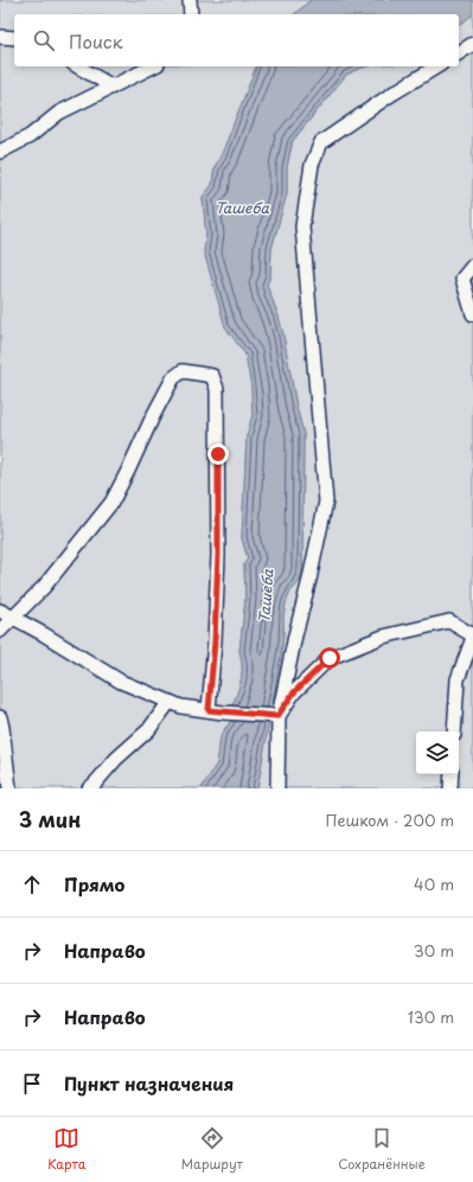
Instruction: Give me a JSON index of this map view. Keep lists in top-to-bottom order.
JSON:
{
  "water": ["Ташеба"],
  "page": {
    "search": "Поиск",
    "heading": ["3 мин", "Пешком · 200 m"],
    "list": [
      ["Прямо", "40 m"],
      ["Направо", "30 m"],
      ["Направо", "130 m"],
      "Пункт назначения"
    ],
    "nav": ["Карта", "Маршрут", "Сохранённые"]
  }
}
